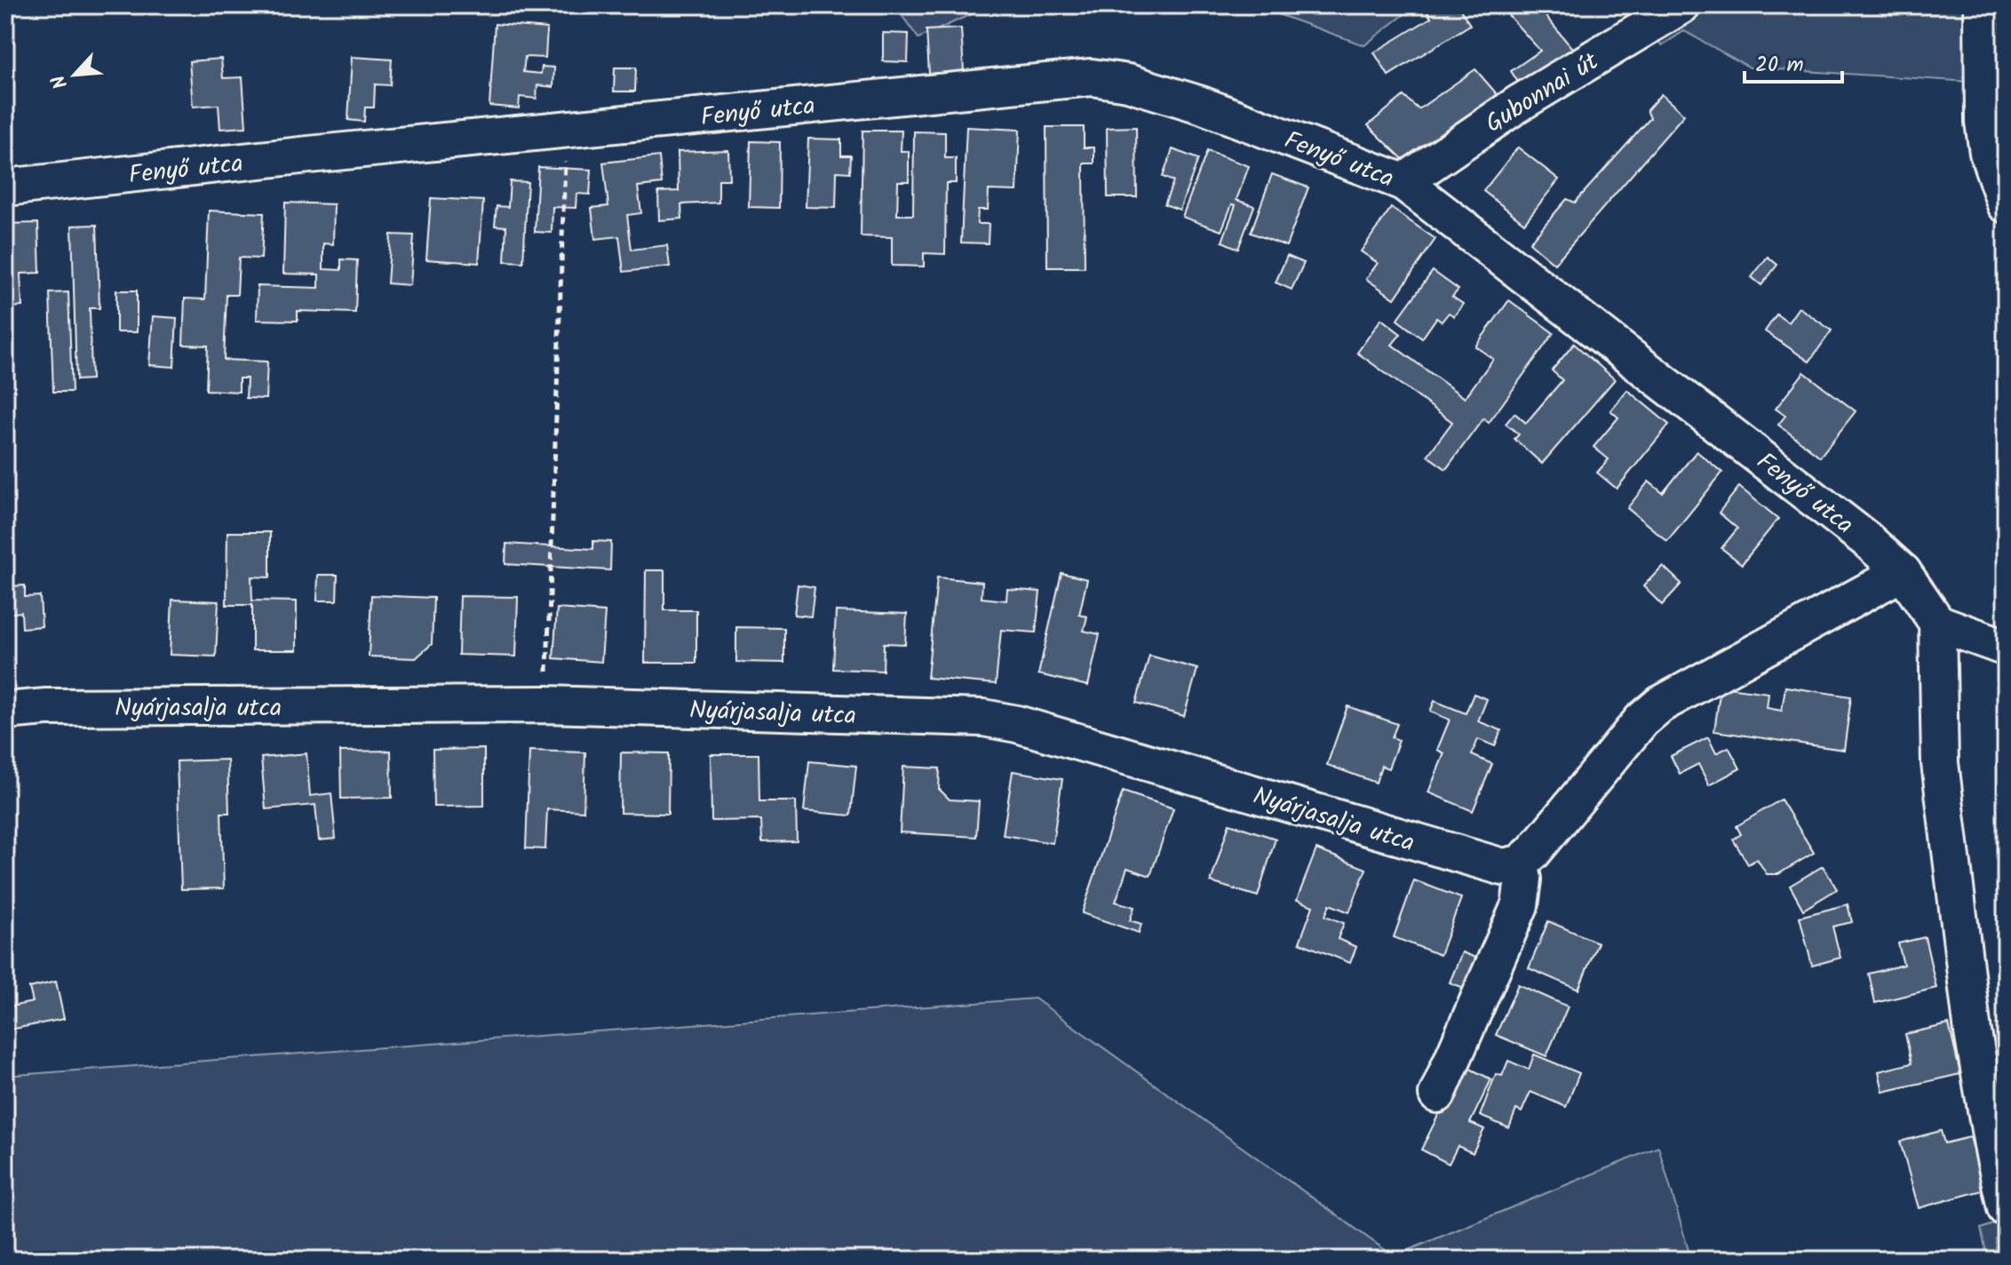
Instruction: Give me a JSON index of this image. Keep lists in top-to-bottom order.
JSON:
{
  "streets": {
    "street": ["Gubonnai út", "Fenyő utca", "Nyárjasalja utca"]
  },
  "crossings": [
    ["Gubonnai út", "Fenyő utca"]
  ],
  "scale_bar": "20 m",
  "north": "bottom left"
}
